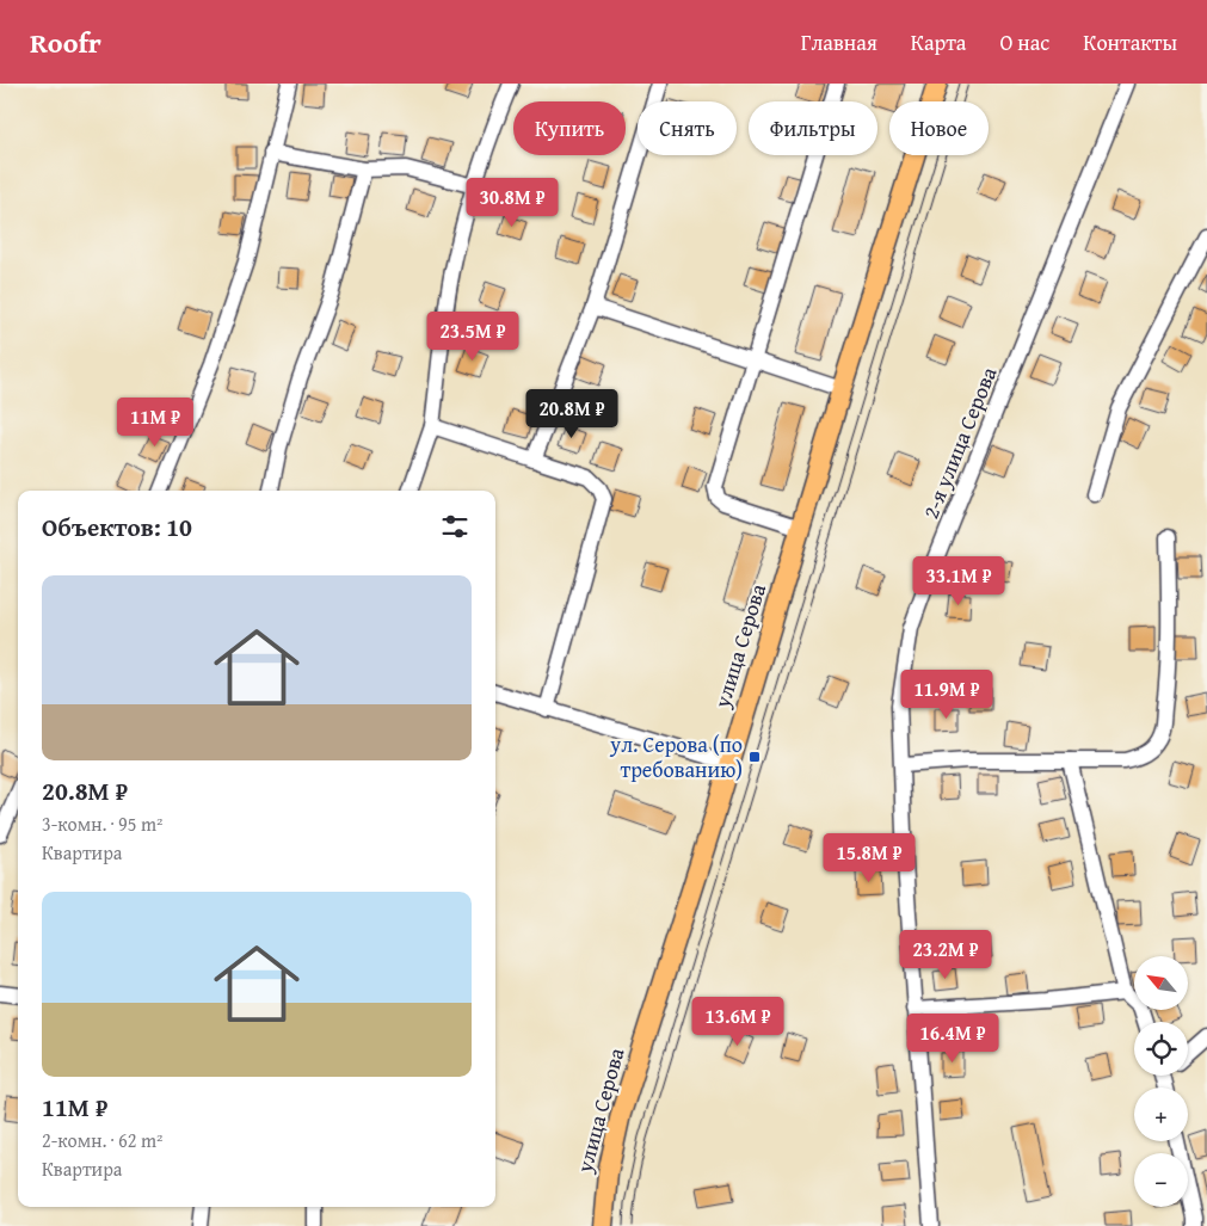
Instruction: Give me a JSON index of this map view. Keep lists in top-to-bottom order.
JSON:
{
  "streets": {
    "main road": ["улица Серова"],
    "street": ["2-я улица Серова"]
  },
  "places": {
    "transit": ["ул. Серова (по требованию)"]
  },
  "north": "top left",
  "page": {
    "header": "Roofr",
    "nav": [
      "Главная",
      "Карта",
      "О нас",
      "Контакты"
    ],
    "chip": [
      "Купить",
      "Снять",
      "Фильтры",
      "Новое"
    ],
    "price": [
      "30.8M ₽",
      "23.5M ₽",
      "20.8M ₽",
      "11M ₽",
      "33.1M ₽",
      "11.9M ₽",
      "15.8M ₽",
      "23.2M ₽",
      "13.6M ₽",
      "16.4M ₽"
    ],
    "heading": "Объектов: 10",
    "list": [
      {
        "name": "20.8M ₽",
        "note": "3-комн. · 95 m² · Квартира"
      },
      {
        "name": "11M ₽",
        "note": "2-комн. · 62 m² · Квартира"
      }
    ],
    "map_buttons": ["+", "−"]
  }
}
